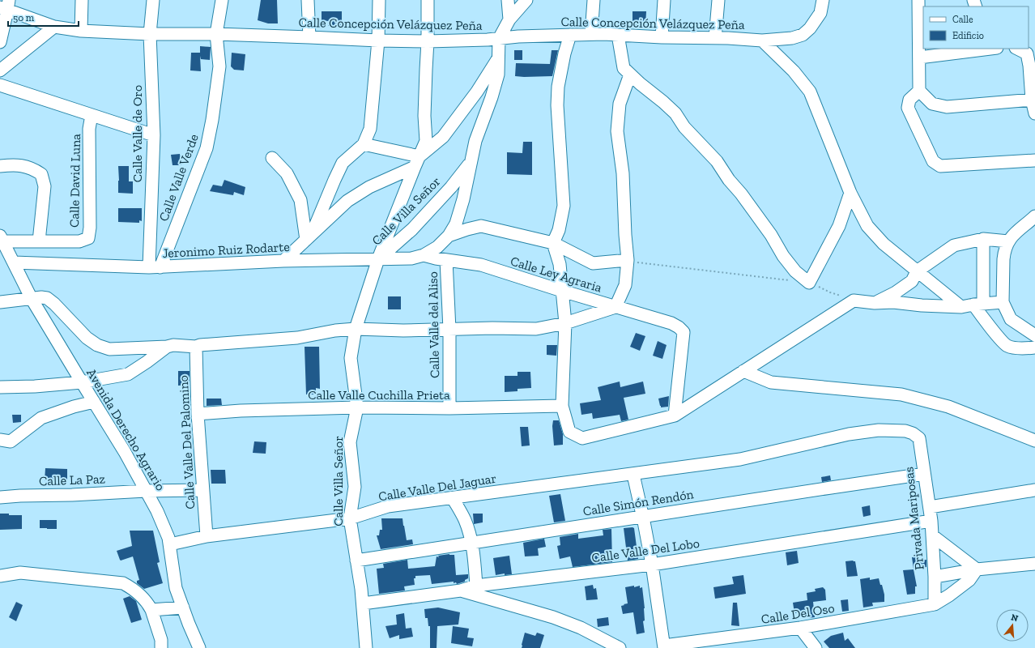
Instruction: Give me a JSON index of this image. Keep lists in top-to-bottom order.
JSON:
{
  "streets": {
    "street": [
      "Calle Concepción Velázquez Peña",
      "Calle Valle de Oro",
      "Calle Valle Verde",
      "Calle David Luna",
      "Calle Villa Señor",
      "Jeronimo Ruiz Rodarte",
      "Calle Ley Agraria",
      "Calle Valle del Aliso",
      "Calle Valle Cuchilla Prieta",
      "Avenida Derecho Agrario",
      "Calle Valle Del Palomino",
      "Calle La Paz",
      "Calle Valle Del Jaguar",
      "Calle Simón Rendón",
      "Privada Mariposas",
      "Calle Valle Del Lobo",
      "Calle Del Oso"
    ]
  },
  "crossings": [
    ["Calle Concepción Velázquez Peña", "Calle Valle de Oro"],
    ["Calle Concepción Velázquez Peña", "Calle Valle Verde"],
    ["Calle Concepción Velázquez Peña", "Calle Villa Señor"],
    ["Calle Valle de Oro", "Calle Valle Verde"],
    ["Calle Valle de Oro", "Jeronimo Ruiz Rodarte"],
    ["Calle Valle Verde", "Jeronimo Ruiz Rodarte"],
    ["Calle David Luna", "Avenida Derecho Agrario"],
    ["Calle Villa Señor", "Jeronimo Ruiz Rodarte"],
    ["Calle Villa Señor", "Calle Valle Cuchilla Prieta"],
    ["Calle Villa Señor", "Calle Valle Del Jaguar"],
    ["Calle Villa Señor", "Calle Simón Rendón"],
    ["Calle Villa Señor", "Calle Valle Del Lobo"],
    ["Jeronimo Ruiz Rodarte", "Calle Ley Agraria"],
    ["Jeronimo Ruiz Rodarte", "Avenida Derecho Agrario"],
    ["Calle Ley Agraria", "Calle Valle del Aliso"],
    ["Calle Valle del Aliso", "Calle Valle Cuchilla Prieta"],
    ["Calle Valle Cuchilla Prieta", "Calle Valle Del Palomino"],
    ["Avenida Derecho Agrario", "Calle La Paz"],
    ["Avenida Derecho Agrario", "Calle Valle Del Jaguar"],
    ["Calle Valle Del Palomino", "Calle La Paz"],
    ["Calle Valle Del Palomino", "Calle Valle Del Jaguar"],
    ["Calle Valle Del Jaguar", "Privada Mariposas"],
    ["Calle Simón Rendón", "Privada Mariposas"],
    ["Privada Mariposas", "Calle Valle Del Lobo"],
    ["Privada Mariposas", "Calle Del Oso"]
  ],
  "legend": ["Calle", "Edificio"],
  "scale_bar": "50 m",
  "north": "top"
}
